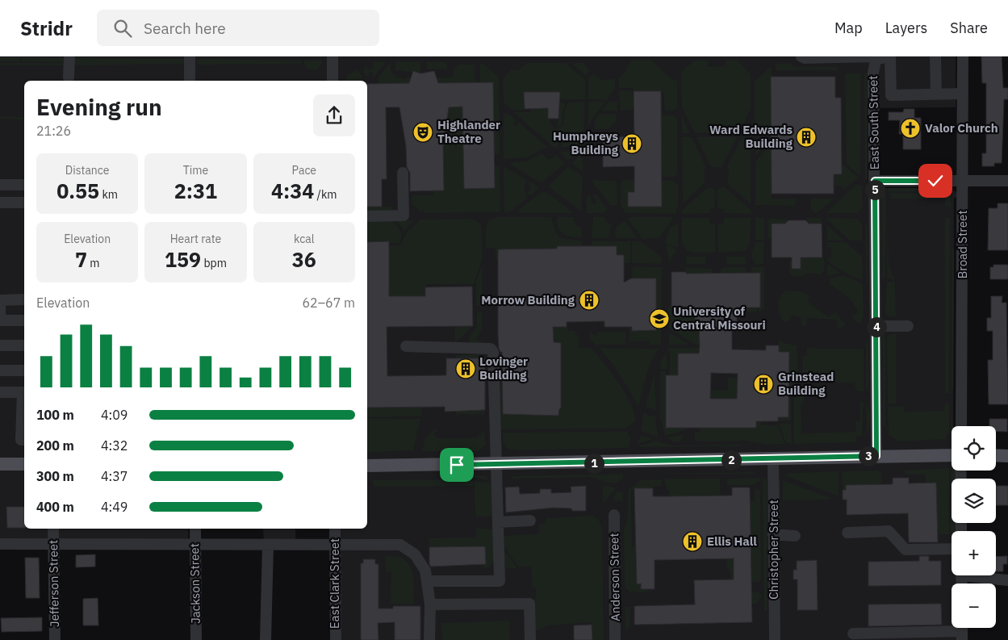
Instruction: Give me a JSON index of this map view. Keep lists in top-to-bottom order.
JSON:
{
  "streets": {
    "street": [
      "East South Street",
      "Broad Street",
      "Christopher Street",
      "Anderson Street",
      "Jefferson Street",
      "Jackson Street",
      "East Clark Street"
    ]
  },
  "places": {
    "church": ["Valor Church"],
    "theatre": ["Highlander Theatre"],
    "building": [
      "Ward Edwards Building",
      "Humphreys Building",
      "Morrow Building",
      "Lovinger Building",
      "Grinstead Building",
      "Ellis Hall"
    ],
    "school or university": ["University of Central Missouri"]
  },
  "page": {
    "header": "Stridr",
    "search": "Search here",
    "nav": ["Map", "Layers", "Share"],
    "heading": ["Evening run", "21:26"],
    "stats": [
      ["Distance", "0.55 km"],
      ["Time", "2:31"],
      ["Pace", "4:34 /km"],
      ["Elevation", "7 m"],
      ["Heart rate", "159 bpm"],
      ["kcal", "36"]
    ],
    "pins": [
      "5",
      "4",
      "3",
      "2",
      "1"
    ],
    "chart": ["Elevation", "62–67 m"],
    "list": [
      {
        "name": "100 m",
        "note": "4:09"
      },
      {
        "name": "200 m",
        "note": "4:32"
      },
      {
        "name": "300 m",
        "note": "4:37"
      },
      {
        "name": "400 m",
        "note": "4:49"
      }
    ],
    "map_buttons": ["+", "−"]
  }
}
